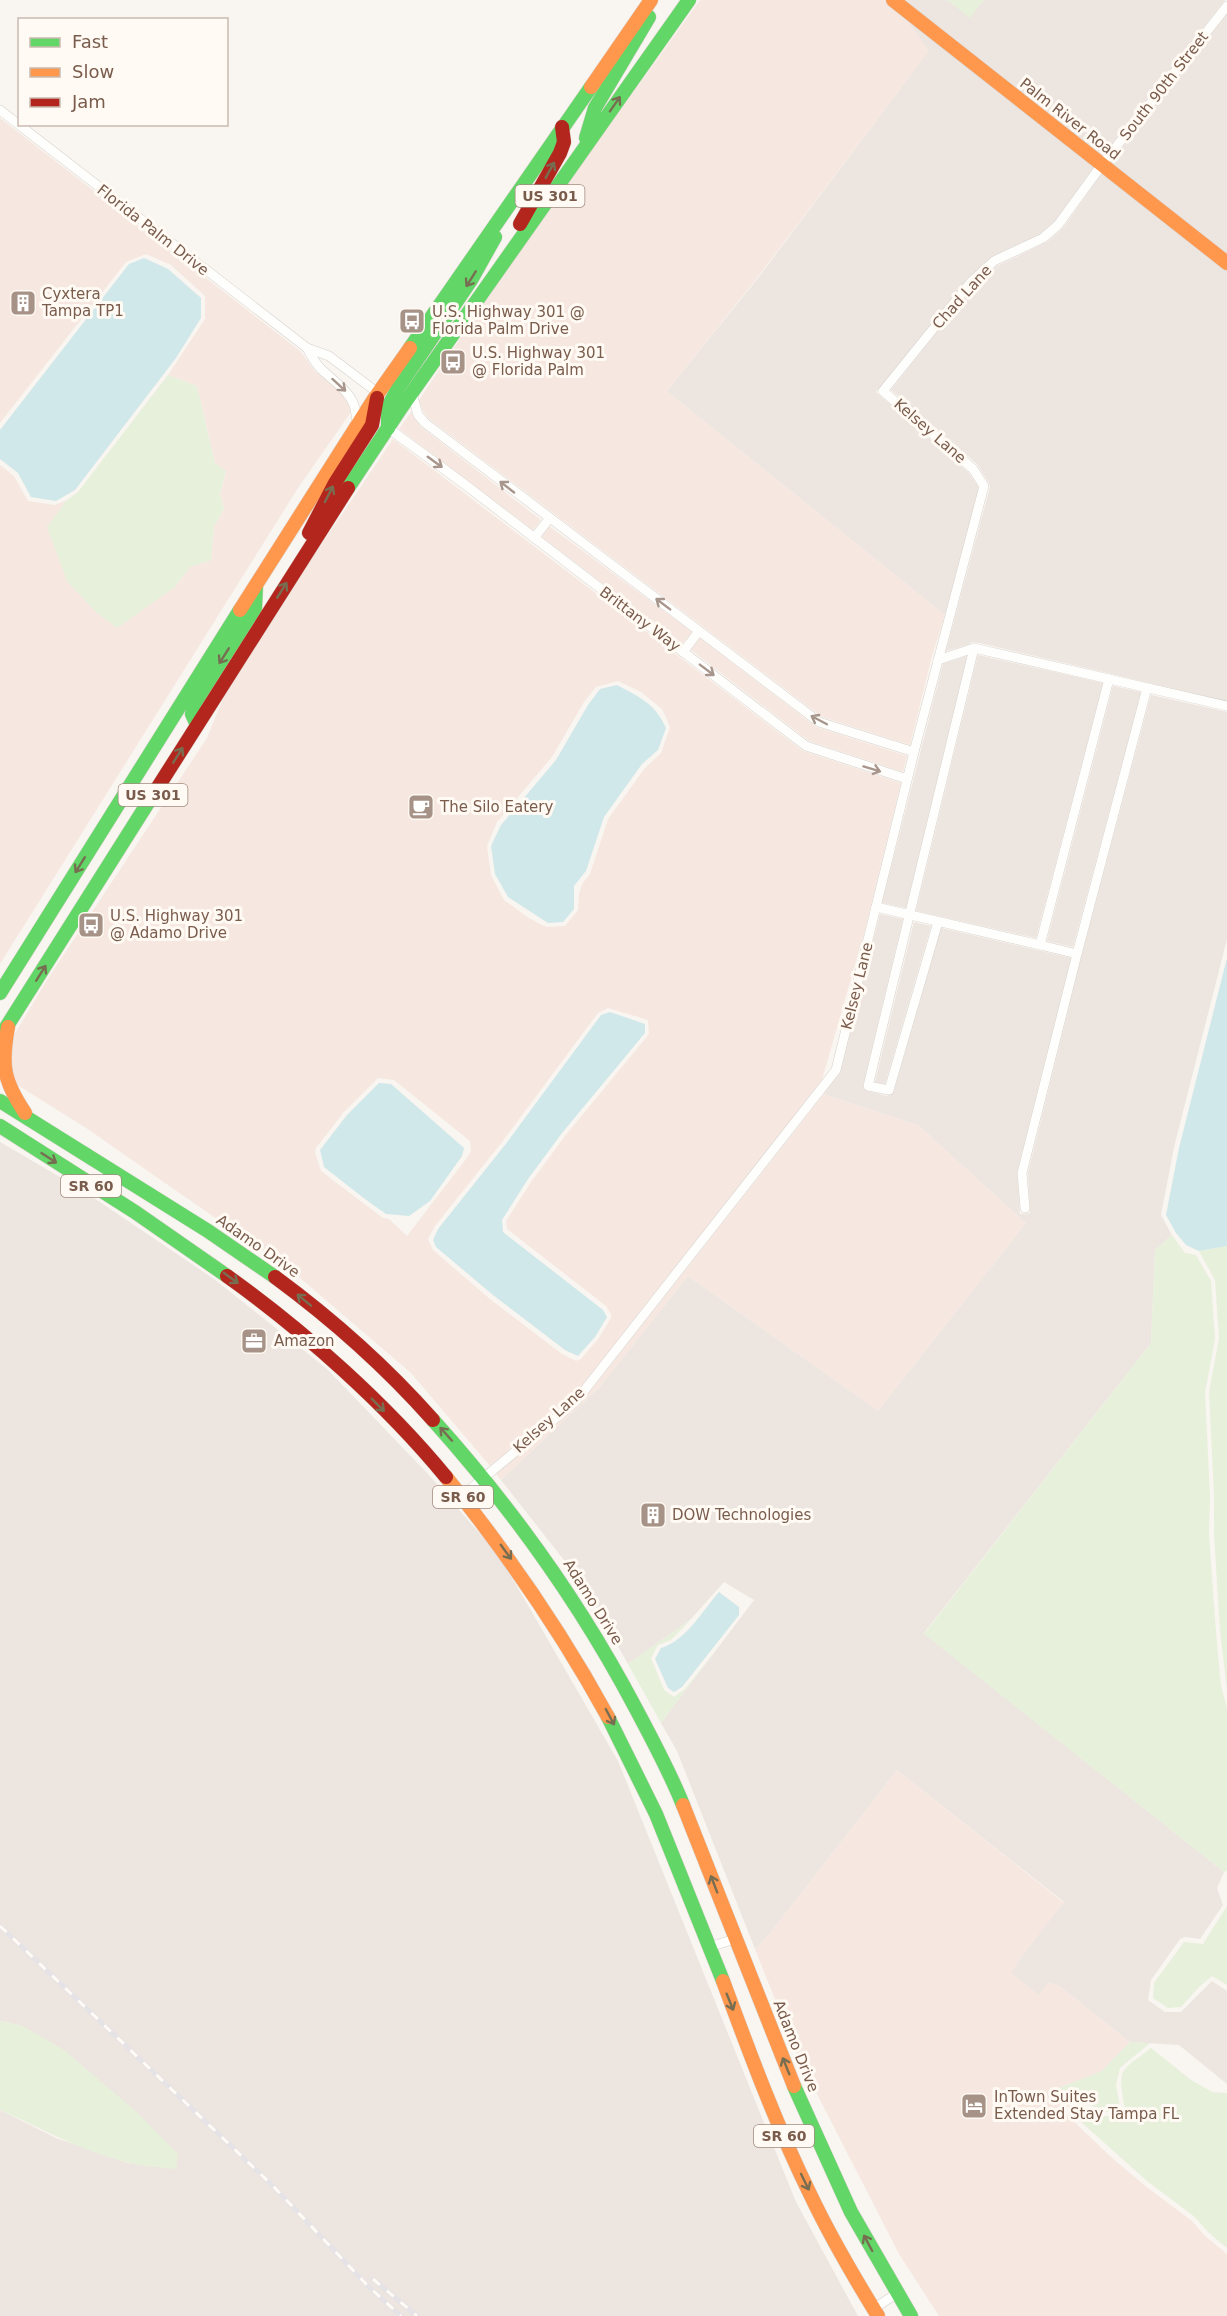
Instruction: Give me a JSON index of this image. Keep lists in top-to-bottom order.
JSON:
{
  "streets": {
    "main road": [
      "Palm River Road",
      "US 301",
      "SR 60",
      "Adamo Drive"
    ],
    "street": [
      "South 90th Street",
      "Florida Palm Drive",
      "Chad Lane",
      "Kelsey Lane",
      "Brittany Way"
    ]
  },
  "crossings": [
    ["South 90th Street", "Palm River Road"],
    ["South 90th Street", "Chad Lane"],
    ["Palm River Road", "Chad Lane"],
    ["US 301", "Florida Palm Drive"],
    ["US 301", "Brittany Way"],
    ["Chad Lane", "Kelsey Lane"],
    ["Kelsey Lane", "Brittany Way"],
    ["Kelsey Lane", "SR 60"],
    ["Kelsey Lane", "Adamo Drive"]
  ],
  "places": {
    "building": ["Cyxtera Tampa TP1", "DOW Technologies"],
    "bus stop": ["U.S. Highway 301 @ Florida Palm Drive", "U.S. Highway 301 @ Florida Palm", "U.S. Highway 301 @ Adamo Drive"],
    "cafe": ["The Silo Eatery"],
    "office": ["Amazon"],
    "hotel": ["InTown Suites Extended Stay Tampa FL"]
  },
  "legend": ["Fast", "Slow", "Jam"]
}
